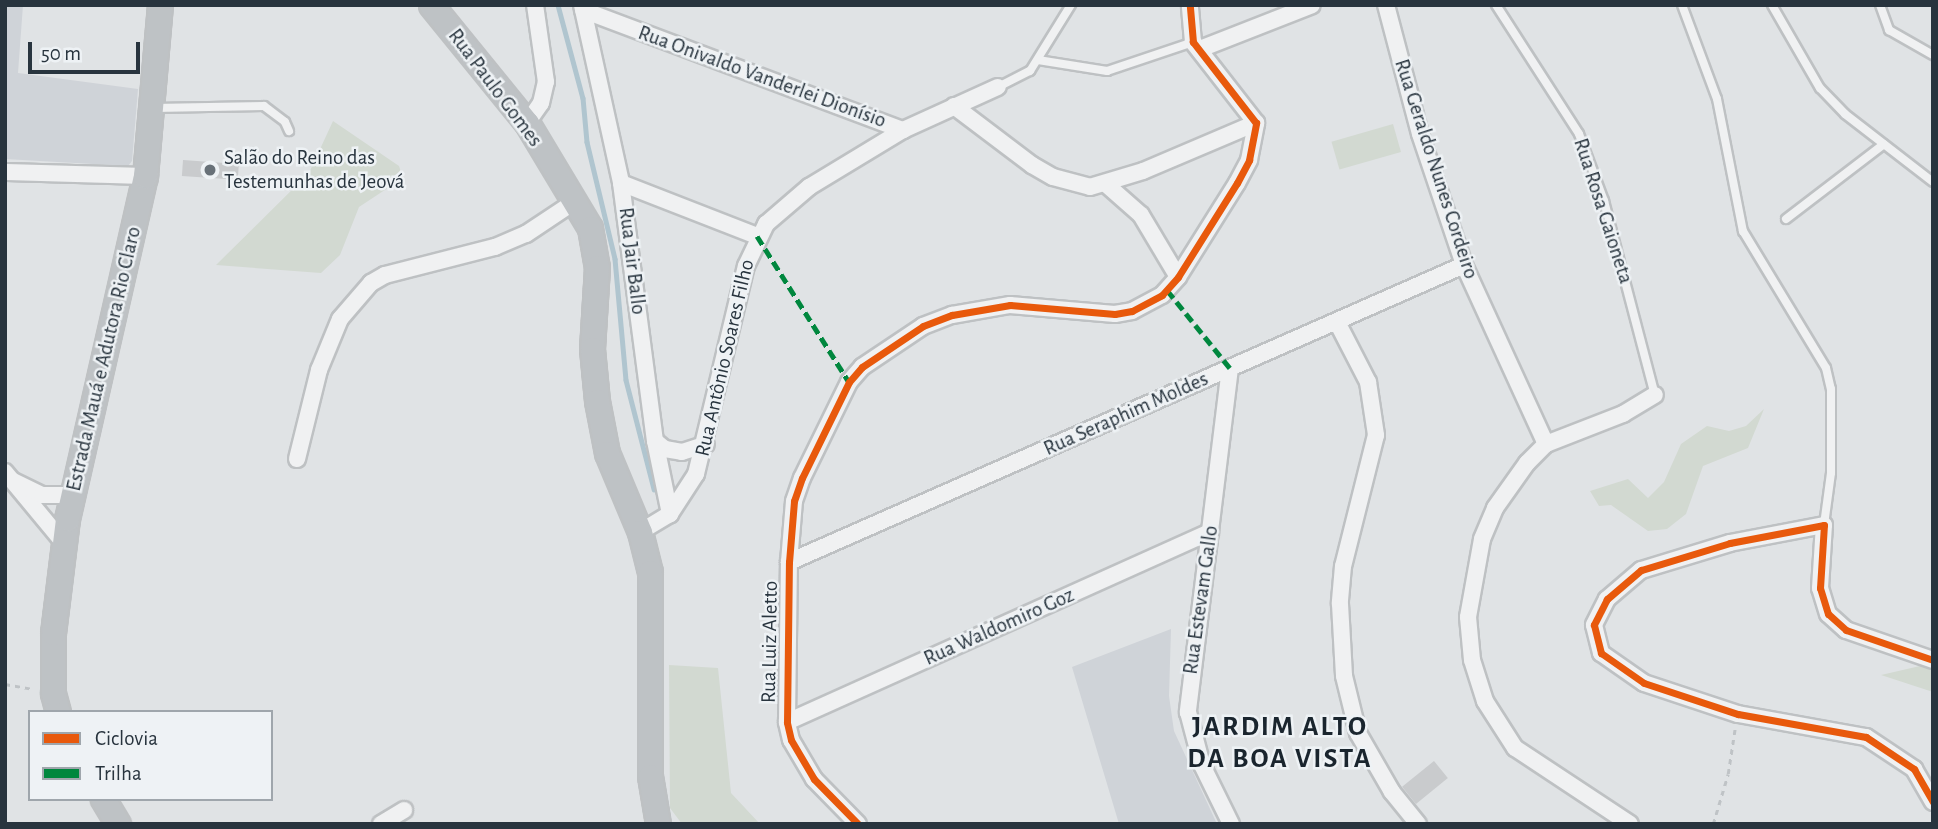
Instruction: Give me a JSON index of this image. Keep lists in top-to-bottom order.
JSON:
{
  "streets": {
    "main road": ["Rua Paulo Gomes", "Estrada Mauá e Adutora Rio Claro"],
    "street": [
      "Rua Onivaldo Vanderlei Dionísio",
      "Rua Geraldo Nunes Cordeiro",
      "Rua Jair Ballo",
      "Rua Antônio Soares Filho",
      "Rua Seraphim Moldes",
      "Rua Estevam Gallo",
      "Rua Waldomiro Goz",
      "Rua Luiz Aletto"
    ],
    "lane": ["Rua Rosa Gaioneta"]
  },
  "crossings": [
    ["Rua Onivaldo Vanderlei Dionísio", "Rua Jair Ballo"],
    ["Rua Onivaldo Vanderlei Dionísio", "Rua Antônio Soares Filho"],
    ["Rua Paulo Gomes", "Rua Antônio Soares Filho"],
    ["Rua Geraldo Nunes Cordeiro", "Rua Seraphim Moldes"],
    ["Rua Jair Ballo", "Rua Antônio Soares Filho"],
    ["Rua Seraphim Moldes", "Rua Estevam Gallo"],
    ["Rua Seraphim Moldes", "Rua Luiz Aletto"],
    ["Rua Estevam Gallo", "Rua Waldomiro Goz"],
    ["Rua Waldomiro Goz", "Rua Luiz Aletto"]
  ],
  "districts": ["JARDIM ALTO DA BOA VISTA"],
  "places": ["Salão do Reino das Testemunhas de Jeová"],
  "legend": ["Ciclovia", "Trilha"],
  "scale_bar": "50 m"
}
